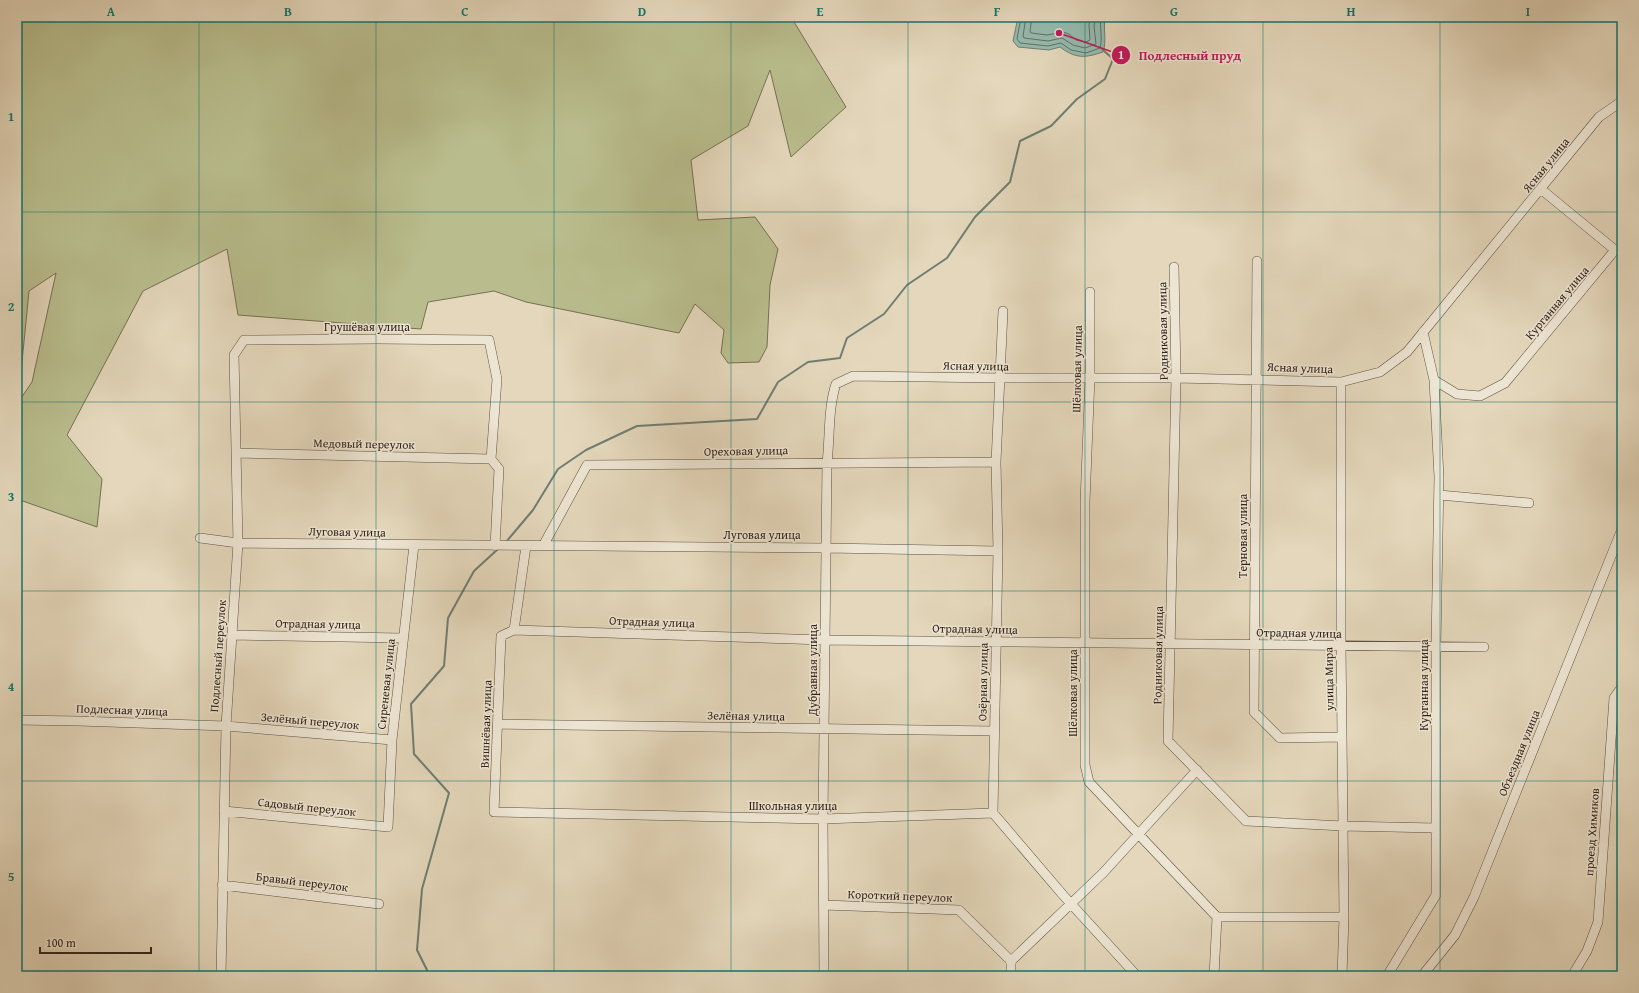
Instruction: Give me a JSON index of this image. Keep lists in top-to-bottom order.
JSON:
{
  "streets": {
    "street": [
      "Ясная улица",
      "Курганная улица",
      "Грушёвая улица",
      "Родниковая улица",
      "Шёлковая улица",
      "Медовый переулок",
      "Ореховая улица",
      "Луговая улица",
      "Терновая улица",
      "Отрадная улица",
      "Подлесный переулок",
      "Дубравная улица",
      "улица Мира",
      "Озёрная улица",
      "Сиреневая улица",
      "Подлесная улица",
      "Зелёная улица",
      "Зелёный переулок",
      "Вишнёвая улица",
      "Объездная улица",
      "Школьная улица",
      "Садовый переулок",
      "проезд Химиков",
      "Бравый переулок",
      "Короткий переулок"
    ]
  },
  "crossings": [
    ["Ясная улица", "Курганная улица"],
    ["Ясная улица", "Родниковая улица"],
    ["Ясная улица", "Шёлковая улица"],
    ["Ясная улица", "Терновая улица"],
    ["Ясная улица", "Дубравная улица"],
    ["Ясная улица", "улица Мира"],
    ["Ясная улица", "Озёрная улица"],
    ["Курганная улица", "Родниковая улица"],
    ["Курганная улица", "Отрадная улица"],
    ["Грушёвая улица", "Медовый переулок"],
    ["Грушёвая улица", "Подлесный переулок"],
    ["Родниковая улица", "Отрадная улица"],
    ["Родниковая улица", "улица Мира"],
    ["Шёлковая улица", "Отрадная улица"],
    ["Медовый переулок", "Подлесный переулок"],
    ["Ореховая улица", "Луговая улица"],
    ["Ореховая улица", "Дубравная улица"],
    ["Ореховая улица", "Озёрная улица"],
    ["Луговая улица", "Подлесный переулок"],
    ["Луговая улица", "Дубравная улица"],
    ["Луговая улица", "Озёрная улица"],
    ["Луговая улица", "Сиреневая улица"],
    ["Терновая улица", "Отрадная улица"],
    ["Терновая улица", "улица Мира"],
    ["Отрадная улица", "Подлесный переулок"],
    ["Отрадная улица", "Дубравная улица"],
    ["Отрадная улица", "улица Мира"],
    ["Отрадная улица", "Озёрная улица"],
    ["Отрадная улица", "Сиреневая улица"],
    ["Отрадная улица", "Вишнёвая улица"],
    ["Подлесный переулок", "Подлесная улица"],
    ["Подлесный переулок", "Зелёный переулок"],
    ["Подлесный переулок", "Садовый переулок"],
    ["Подлесный переулок", "Бравый переулок"],
    ["Дубравная улица", "Зелёная улица"],
    ["Дубравная улица", "Школьная улица"],
    ["Дубравная улица", "Короткий переулок"],
    ["Озёрная улица", "Зелёная улица"],
    ["Озёрная улица", "Школьная улица"],
    ["Сиреневая улица", "Зелёный переулок"],
    ["Сиреневая улица", "Садовый переулок"],
    ["Подлесная улица", "Зелёный переулок"],
    ["Зелёная улица", "Вишнёвая улица"],
    ["Вишнёвая улица", "Школьная улица"]
  ],
  "places": ["Подлесный пруд"],
  "scale_bar": "100 m",
  "grid": {
    "columns": [
      "A",
      "B",
      "C",
      "D",
      "E",
      "F",
      "G",
      "H",
      "I"
    ],
    "rows": [
      "1",
      "2",
      "3",
      "4",
      "5"
    ]
  }
}
